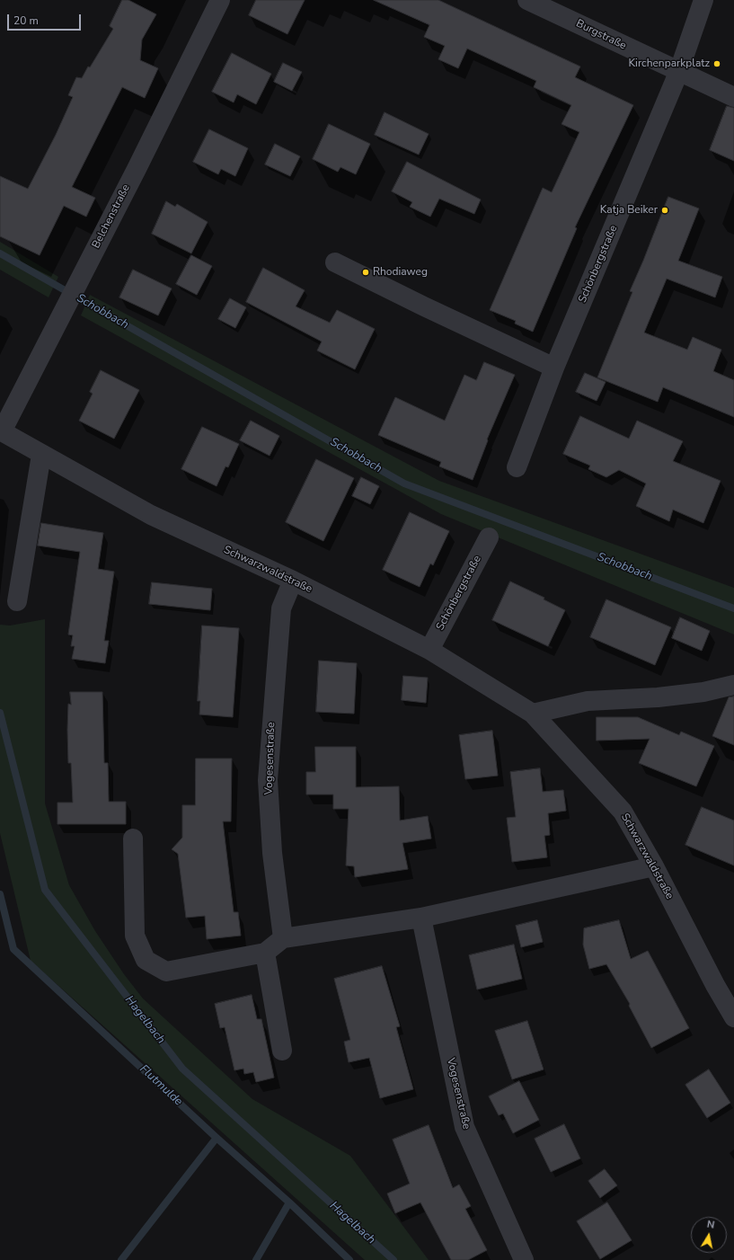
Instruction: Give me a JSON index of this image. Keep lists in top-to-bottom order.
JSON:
{
  "streets": {
    "street": [
      "Burgstraße",
      "Belchenstraße",
      "Schönbergstraße",
      "Schwarzwaldstraße",
      "Vogesenstraße"
    ]
  },
  "crossings": [
    ["Burgstraße", "Schönbergstraße"],
    ["Belchenstraße", "Schwarzwaldstraße"],
    ["Schönbergstraße", "Schwarzwaldstraße"],
    ["Schwarzwaldstraße", "Vogesenstraße"]
  ],
  "water": ["Schobbach", "Hagelbach", "Flutmulde"],
  "places": ["Kirchenparkplatz", "Katja Beiker", "Rhodiaweg"],
  "scale_bar": "20 m",
  "north": "top"
}
